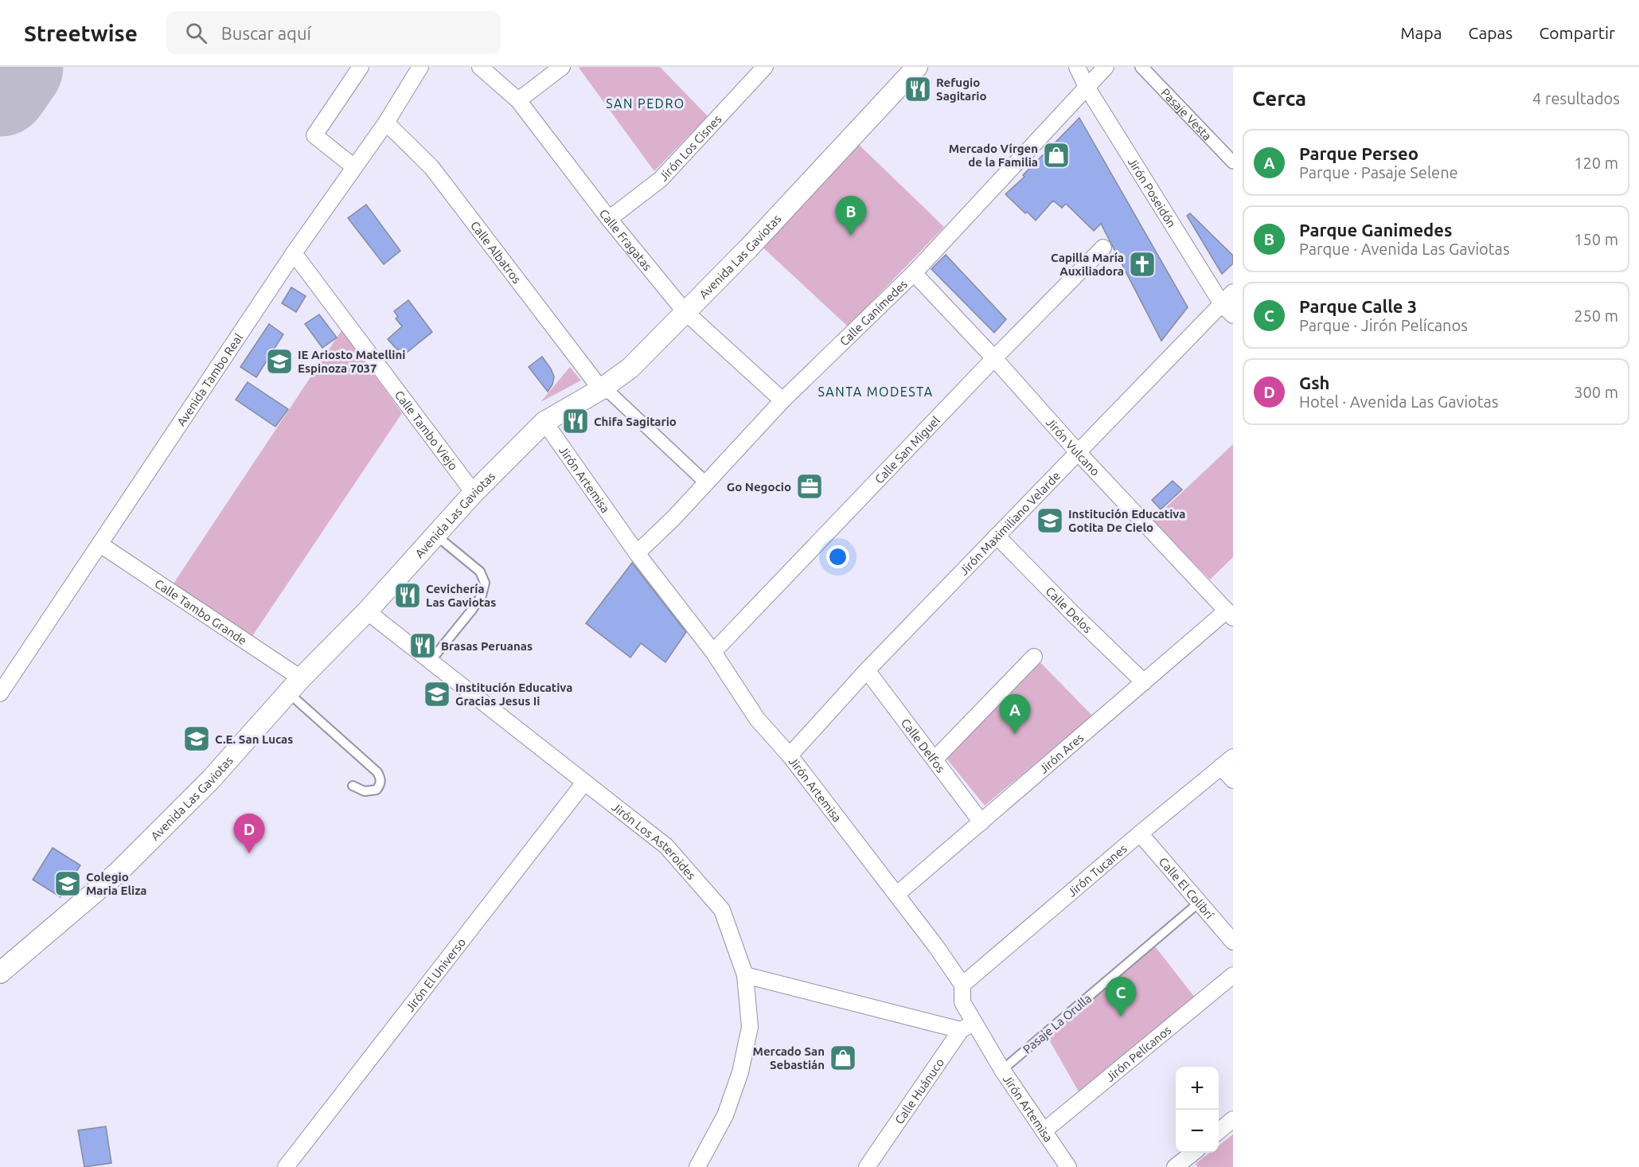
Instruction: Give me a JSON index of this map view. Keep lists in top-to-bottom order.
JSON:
{
  "streets": {
    "street": [
      "Pasaje Vesta",
      "Jirón Los Cisnes",
      "Jirón Poseidón",
      "Calle Fragatas",
      "Calle Albatros",
      "Avenida Las Gaviotas",
      "Calle Ganímedes",
      "Avenida Tambo Real",
      "Calle Tambo Viejo",
      "Jirón Vulcano",
      "Calle San Miguel",
      "Jirón Artemisa",
      "Jirón Maximiliano Velarde",
      "Calle Delos",
      "Calle Tambo Grande",
      "Calle Delfos",
      "Jirón Ares",
      "Jirón Los Asteroides",
      "Jirón Tucanes",
      "Calle El Colibrí",
      "Jirón El Universo",
      "Jirón Pelícanos",
      "Calle Huánuco"
    ],
    "lane": ["Pasaje La Orulla"]
  },
  "crossings": [
    ["Jirón Los Cisnes", "Calle Fragatas"],
    ["Jirón Poseidón", "Calle Ganímedes"],
    ["Jirón Poseidón", "Jirón Maximiliano Velarde"],
    ["Calle Fragatas", "Avenida Las Gaviotas"],
    ["Calle Fragatas", "Calle Ganímedes"],
    ["Calle Albatros", "Avenida Las Gaviotas"],
    ["Calle Albatros", "Avenida Tambo Real"],
    ["Avenida Las Gaviotas", "Calle Tambo Viejo"],
    ["Avenida Las Gaviotas", "Jirón Artemisa"],
    ["Avenida Las Gaviotas", "Calle Tambo Grande"],
    ["Avenida Las Gaviotas", "Jirón Los Asteroides"],
    ["Calle Ganímedes", "Jirón Vulcano"],
    ["Calle Ganímedes", "Jirón Artemisa"],
    ["Avenida Tambo Real", "Calle Tambo Viejo"],
    ["Avenida Tambo Real", "Calle Tambo Grande"],
    ["Jirón Vulcano", "Calle San Miguel"],
    ["Jirón Vulcano", "Jirón Maximiliano Velarde"],
    ["Jirón Vulcano", "Jirón Ares"],
    ["Calle San Miguel", "Jirón Artemisa"],
    ["Jirón Artemisa", "Jirón Maximiliano Velarde"],
    ["Jirón Artemisa", "Jirón Ares"],
    ["Jirón Artemisa", "Jirón Tucanes"],
    ["Jirón Artemisa", "Pasaje La Orulla"],
    ["Jirón Artemisa", "Jirón Pelícanos"],
    ["Jirón Maximiliano Velarde", "Calle Delos"],
    ["Jirón Maximiliano Velarde", "Calle Delfos"],
    ["Calle Delos", "Jirón Ares"],
    ["Calle Delfos", "Jirón Ares"],
    ["Jirón Los Asteroides", "Jirón El Universo"],
    ["Jirón Tucanes", "Calle El Colibrí"],
    ["Calle El Colibrí", "Pasaje La Orulla"]
  ],
  "districts": ["SAN PEDRO", "SANTA MODESTA"],
  "places": {
    "restaurant": [
      "Refugio Sagitario",
      "Chifa Sagitario",
      "Cevichería Las Gaviotas",
      "Brasas Peruanas"
    ],
    "shop": ["Mercado Vírgen de la Familia", "Mercado San Sebastián"],
    "church": ["Capilla María Auxiliadora"],
    "school or university": [
      "IE Ariosto Matellini Espinoza 7037",
      "Institución Educativa Gotita De Cielo",
      "Institución Educativa Gracias Jesus Ii",
      "C.E. San Lucas",
      "Colegio Maria Eliza"
    ],
    "office": ["Go Negocio"]
  },
  "page": {
    "header": "Streetwise",
    "search": "Buscar aquí",
    "nav": ["Mapa", "Capas", "Compartir"],
    "heading": ["Cerca", "4 resultados"],
    "list": [
      {
        "mark": "A",
        "name": "Parque Perseo",
        "note": "Parque · Pasaje Selene",
        "value": "120 m"
      },
      {
        "mark": "B",
        "name": "Parque Ganimedes",
        "note": "Parque · Avenida Las Gaviotas",
        "value": "150 m"
      },
      {
        "mark": "C",
        "name": "Parque Calle 3",
        "note": "Parque · Jirón Pelícanos",
        "value": "250 m"
      },
      {
        "mark": "D",
        "name": "Gsh",
        "note": "Hotel · Avenida Las Gaviotas",
        "value": "300 m"
      }
    ],
    "pins": [
      "B",
      "A",
      "D",
      "C"
    ],
    "map_buttons": ["+", "−"]
  }
}
